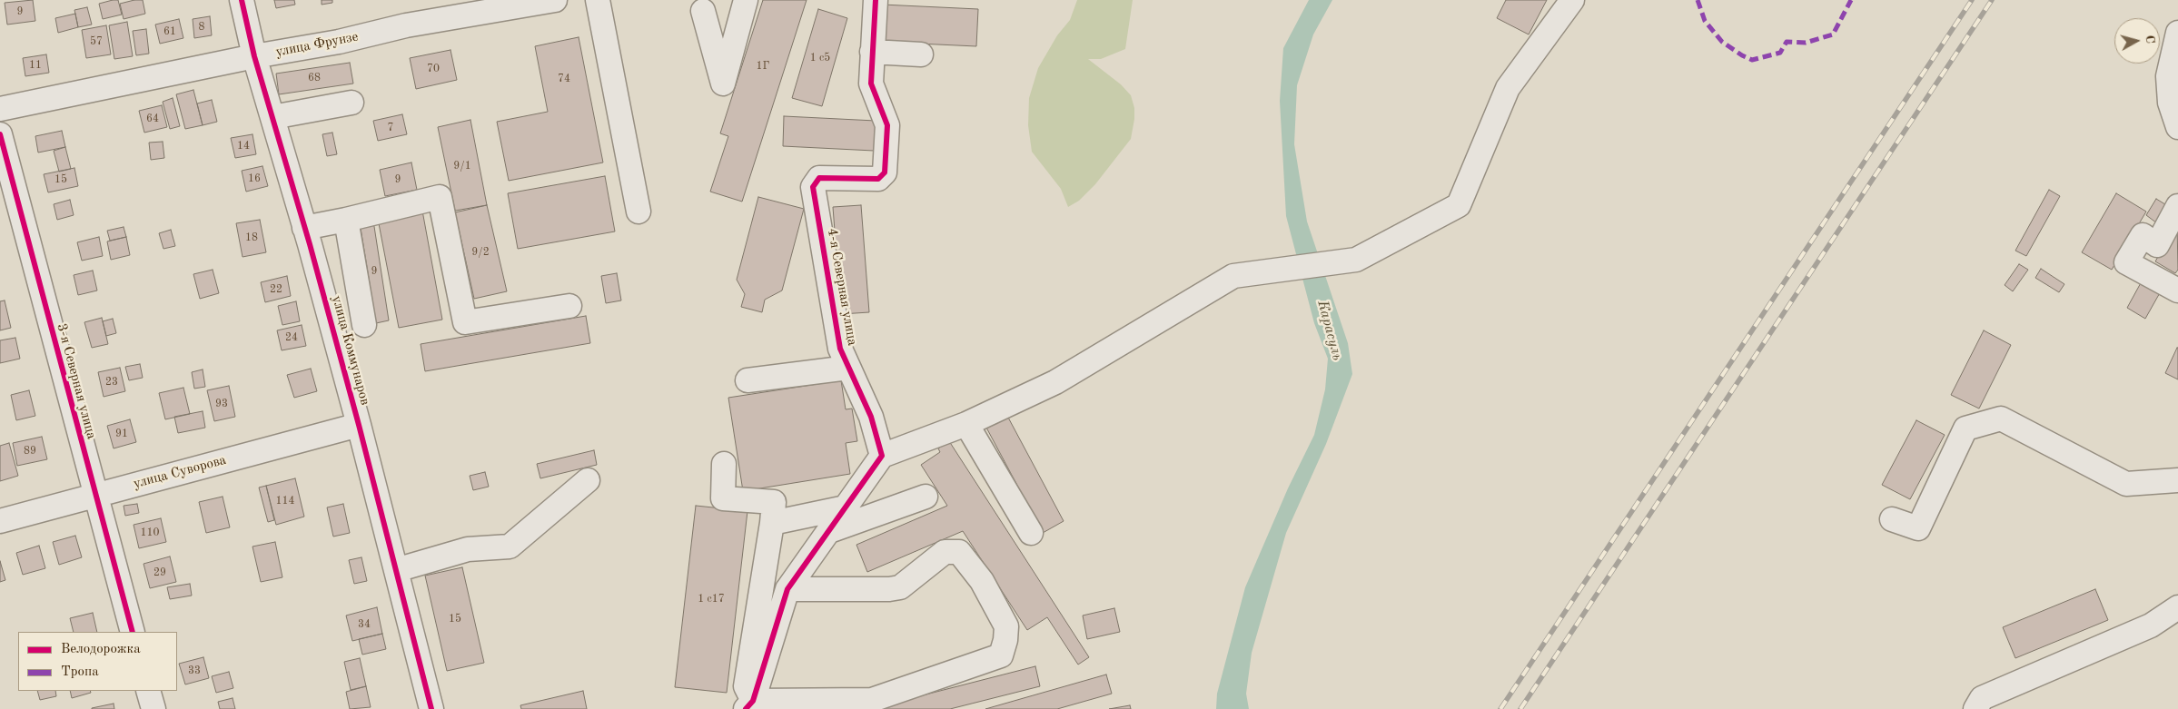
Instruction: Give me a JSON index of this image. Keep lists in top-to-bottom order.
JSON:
{
  "streets": {
    "street": [
      "улица Фрунзе",
      "4-я Северная улица",
      "улица Коммунаров",
      "3-я Северная улица",
      "улица Суворова"
    ]
  },
  "crossings": [
    ["улица Фрунзе", "улица Коммунаров"],
    ["улица Коммунаров", "улица Суворова"],
    ["3-я Северная улица", "улица Суворова"]
  ],
  "water": ["Карасуль"],
  "house_numbers": [
    "9",
    "8",
    "61",
    "57",
    "1 с5",
    "11",
    "1Г",
    "70",
    "68",
    "74",
    "64",
    "7",
    "14",
    "9/1",
    "16",
    "15",
    "9",
    "18",
    "9/2",
    "9",
    "22",
    "24",
    "23",
    "93",
    "91",
    "89",
    "114",
    "110",
    "29",
    "1 с17",
    "15",
    "34",
    "33"
  ],
  "legend": ["Велодорожка", "Тропа"],
  "north": "right"
}
